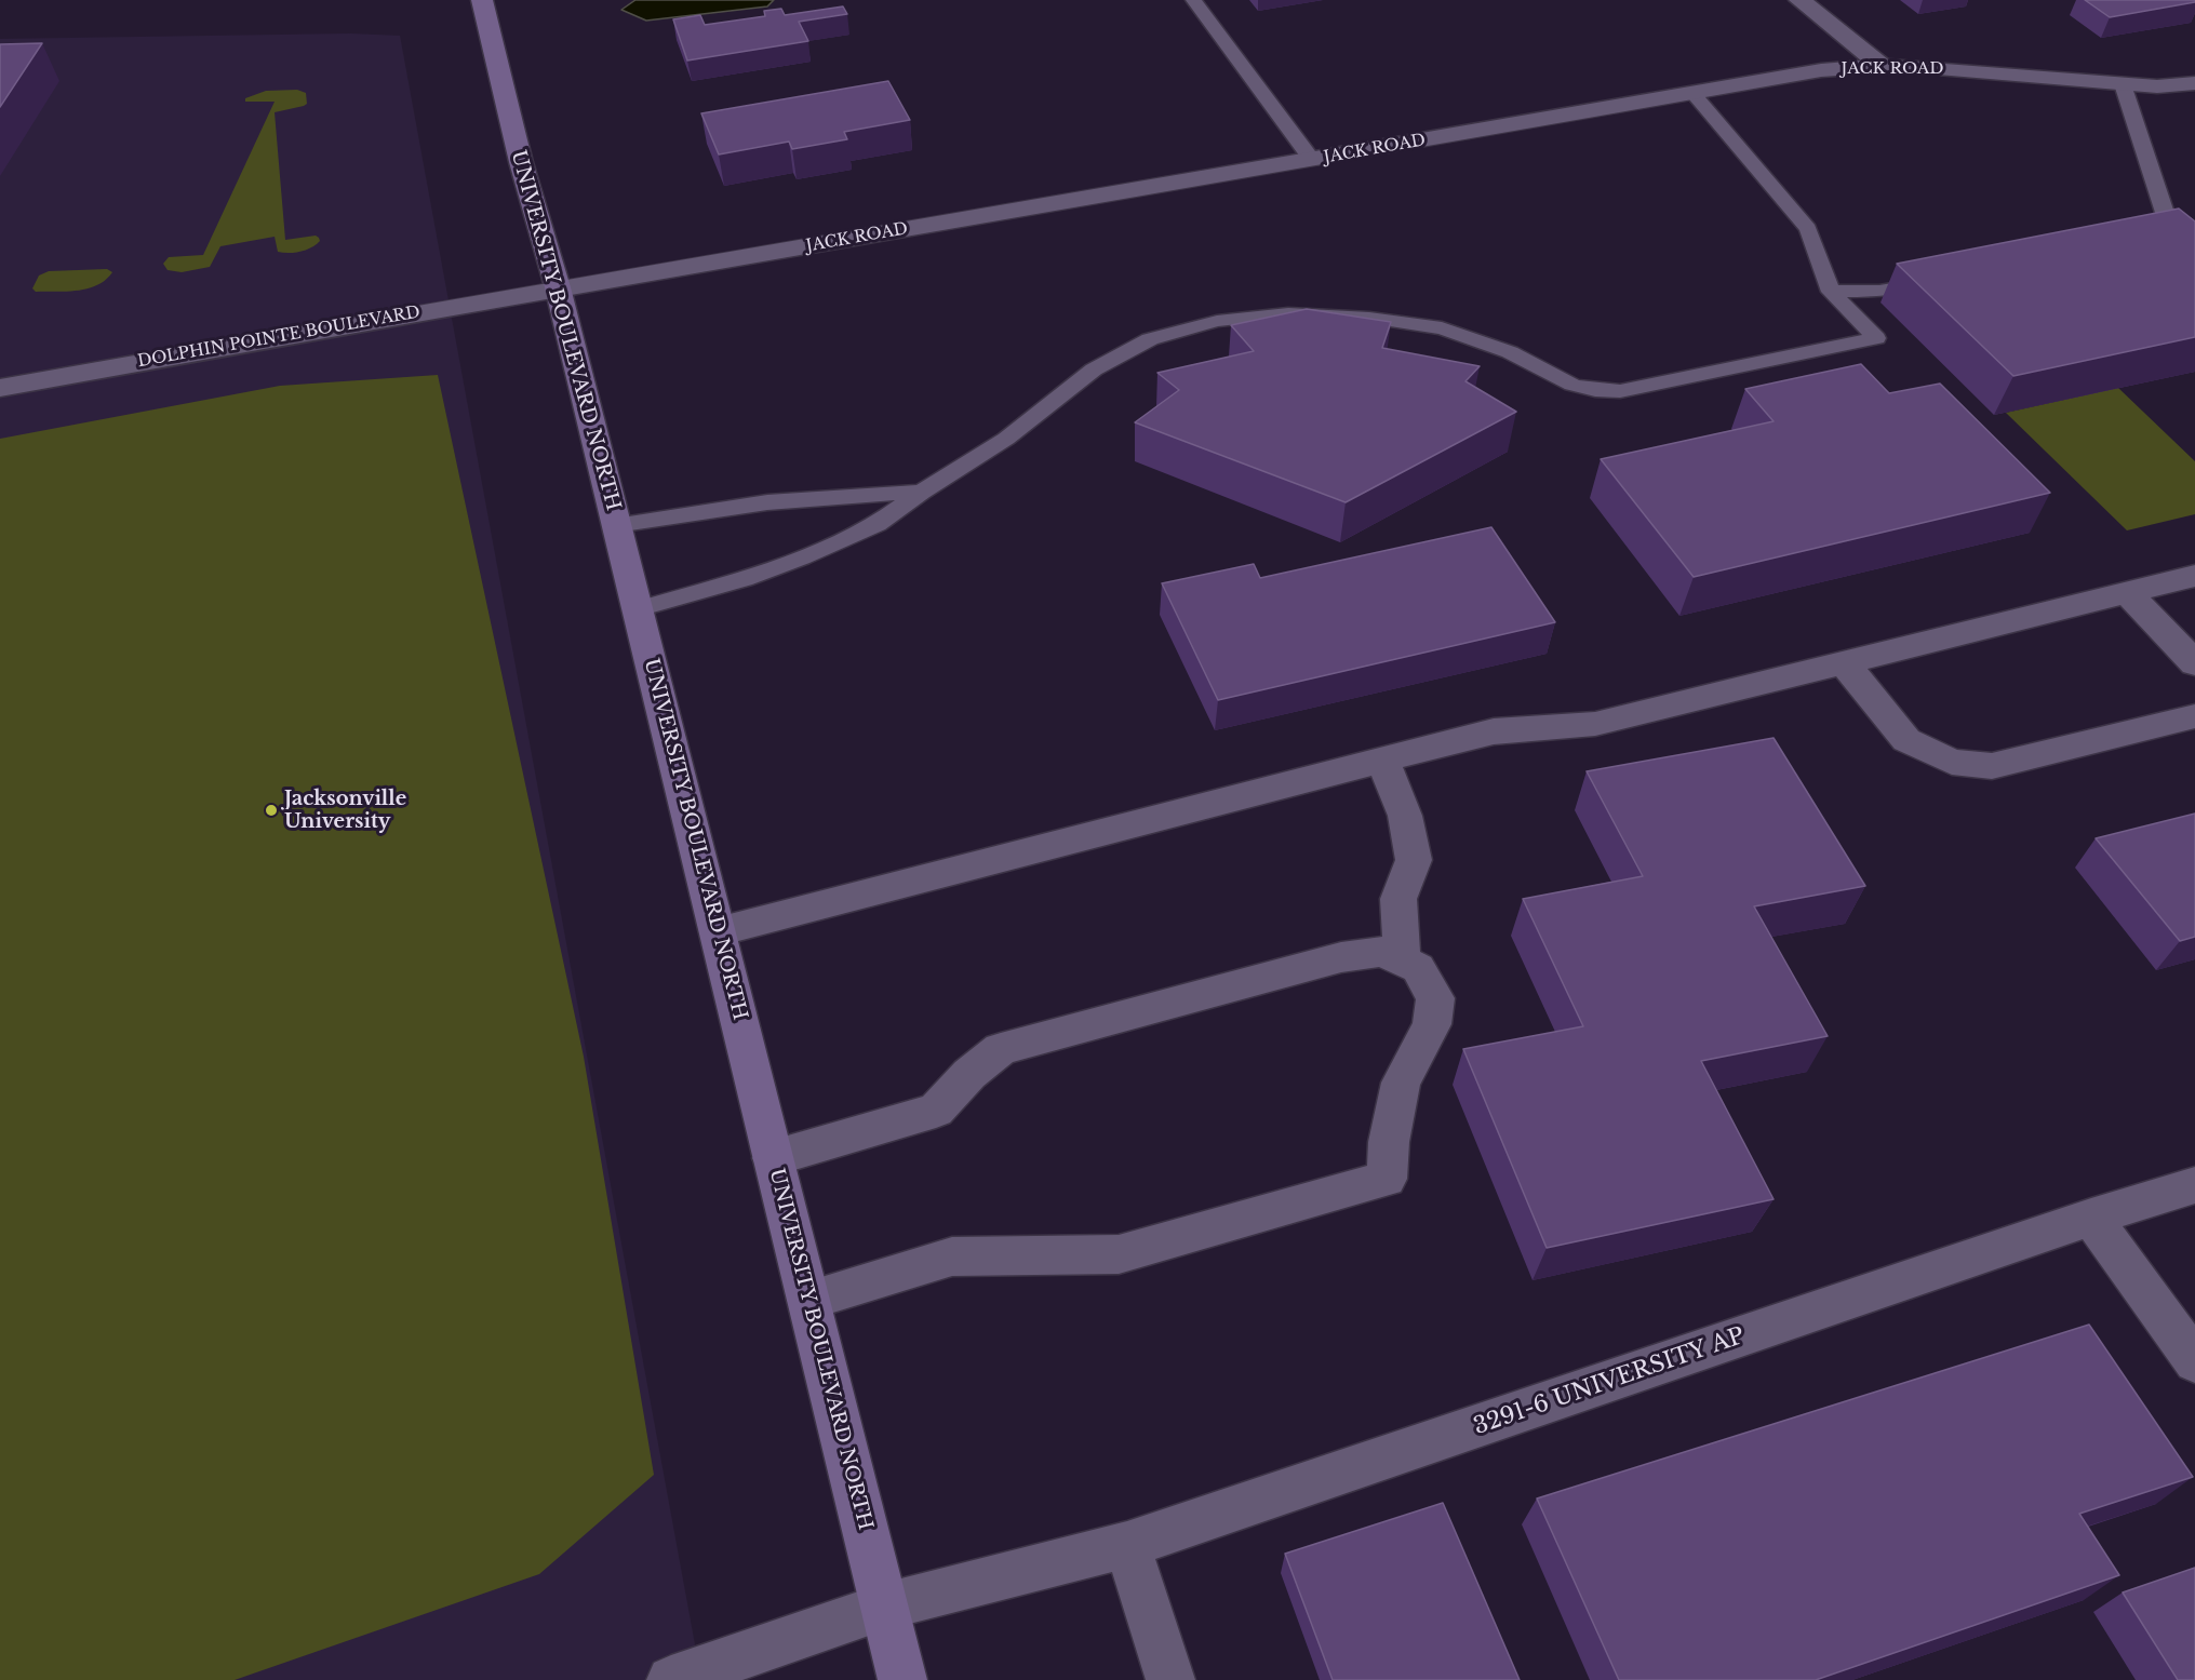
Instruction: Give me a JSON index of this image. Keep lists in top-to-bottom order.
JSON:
{
  "streets": {
    "main road": ["UNIVERSITY BOULEVARD NORTH"],
    "street": ["JACK ROAD", "DOLPHIN POINTE BOULEVARD", "3291-6 UNIVERSITY AP"]
  },
  "crossings": [
    ["JACK ROAD", "UNIVERSITY BOULEVARD NORTH"],
    ["JACK ROAD", "DOLPHIN POINTE BOULEVARD"],
    ["UNIVERSITY BOULEVARD NORTH", "DOLPHIN POINTE BOULEVARD"],
    ["UNIVERSITY BOULEVARD NORTH", "3291-6 UNIVERSITY AP"]
  ],
  "places": ["Jacksonville University"]
}
